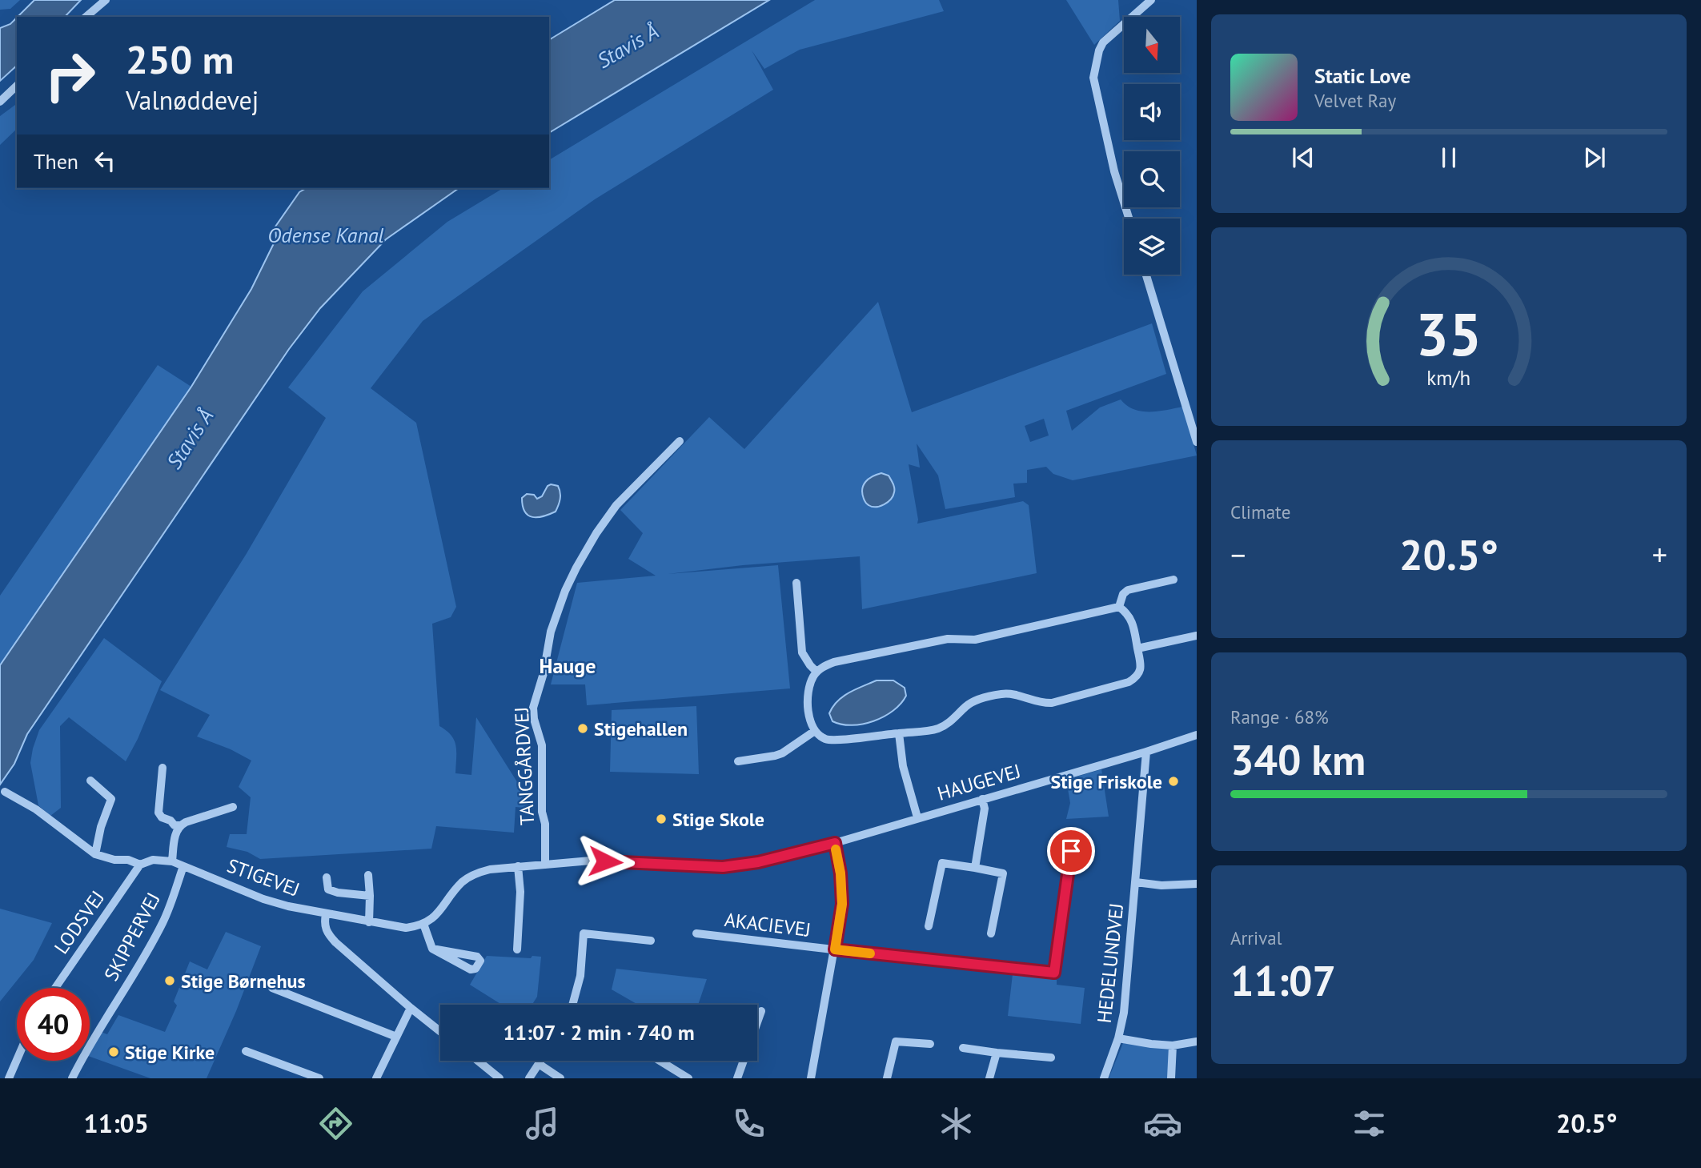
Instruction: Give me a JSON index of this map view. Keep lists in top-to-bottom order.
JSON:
{
  "streets": {
    "street": [
      "TANGGÅRDVEJ",
      "HAUGEVEJ",
      "STIGEVEJ",
      "LODSVEJ",
      "AKACIEVEJ",
      "SKIPPERVEJ",
      "HEDELUNDVEJ"
    ]
  },
  "crossings": [
    ["HAUGEVEJ", "HEDELUNDVEJ"],
    ["STIGEVEJ", "LODSVEJ"],
    ["STIGEVEJ", "SKIPPERVEJ"]
  ],
  "districts": ["Hauge"],
  "water": ["Stavis Å", "Odense Kanal"],
  "places": [
    "Stigehallen",
    "Stige Friskole",
    "Stige Skole",
    "Stige Børnehus",
    "Stige Kirke"
  ],
  "north": "bottom",
  "page": {
    "turn": ["250 m", "Valnøddevej"],
    "song": ["Static Love", "Velvet Ray"],
    "then": "Then",
    "tile": [
      "Climate",
      ["Range · 68%", "340 km"],
      ["Arrival", "11:07"]
    ],
    "heat": ["−", "20.5°", "+"],
    "limit": "40",
    "trip": "11:07 · 2 min · 740 m",
    "tabs": ["11:05", "20.5°"],
    "gauge": ["35", "km/h"]
  }
}
